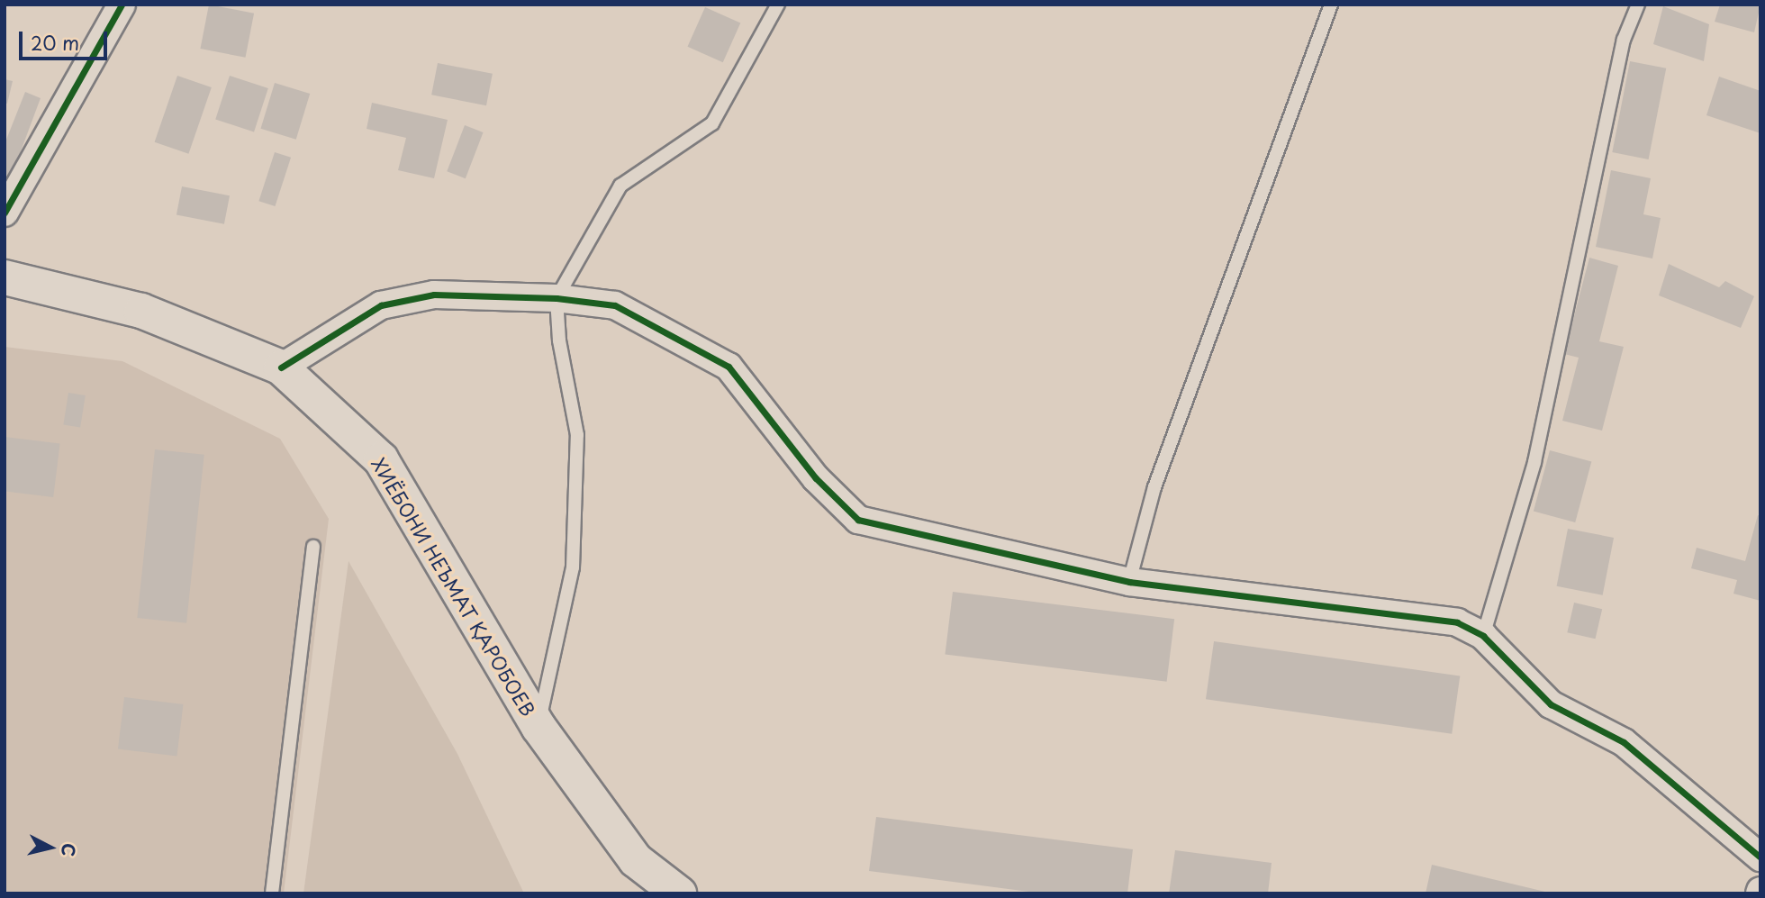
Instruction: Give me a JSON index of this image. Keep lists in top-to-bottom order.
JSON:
{
  "streets": {
    "highway": ["ХИЁБОНИ НЕЪМАТ ҚАРОБОЕВ"]
  },
  "scale_bar": "20 m",
  "north": "right"
}
